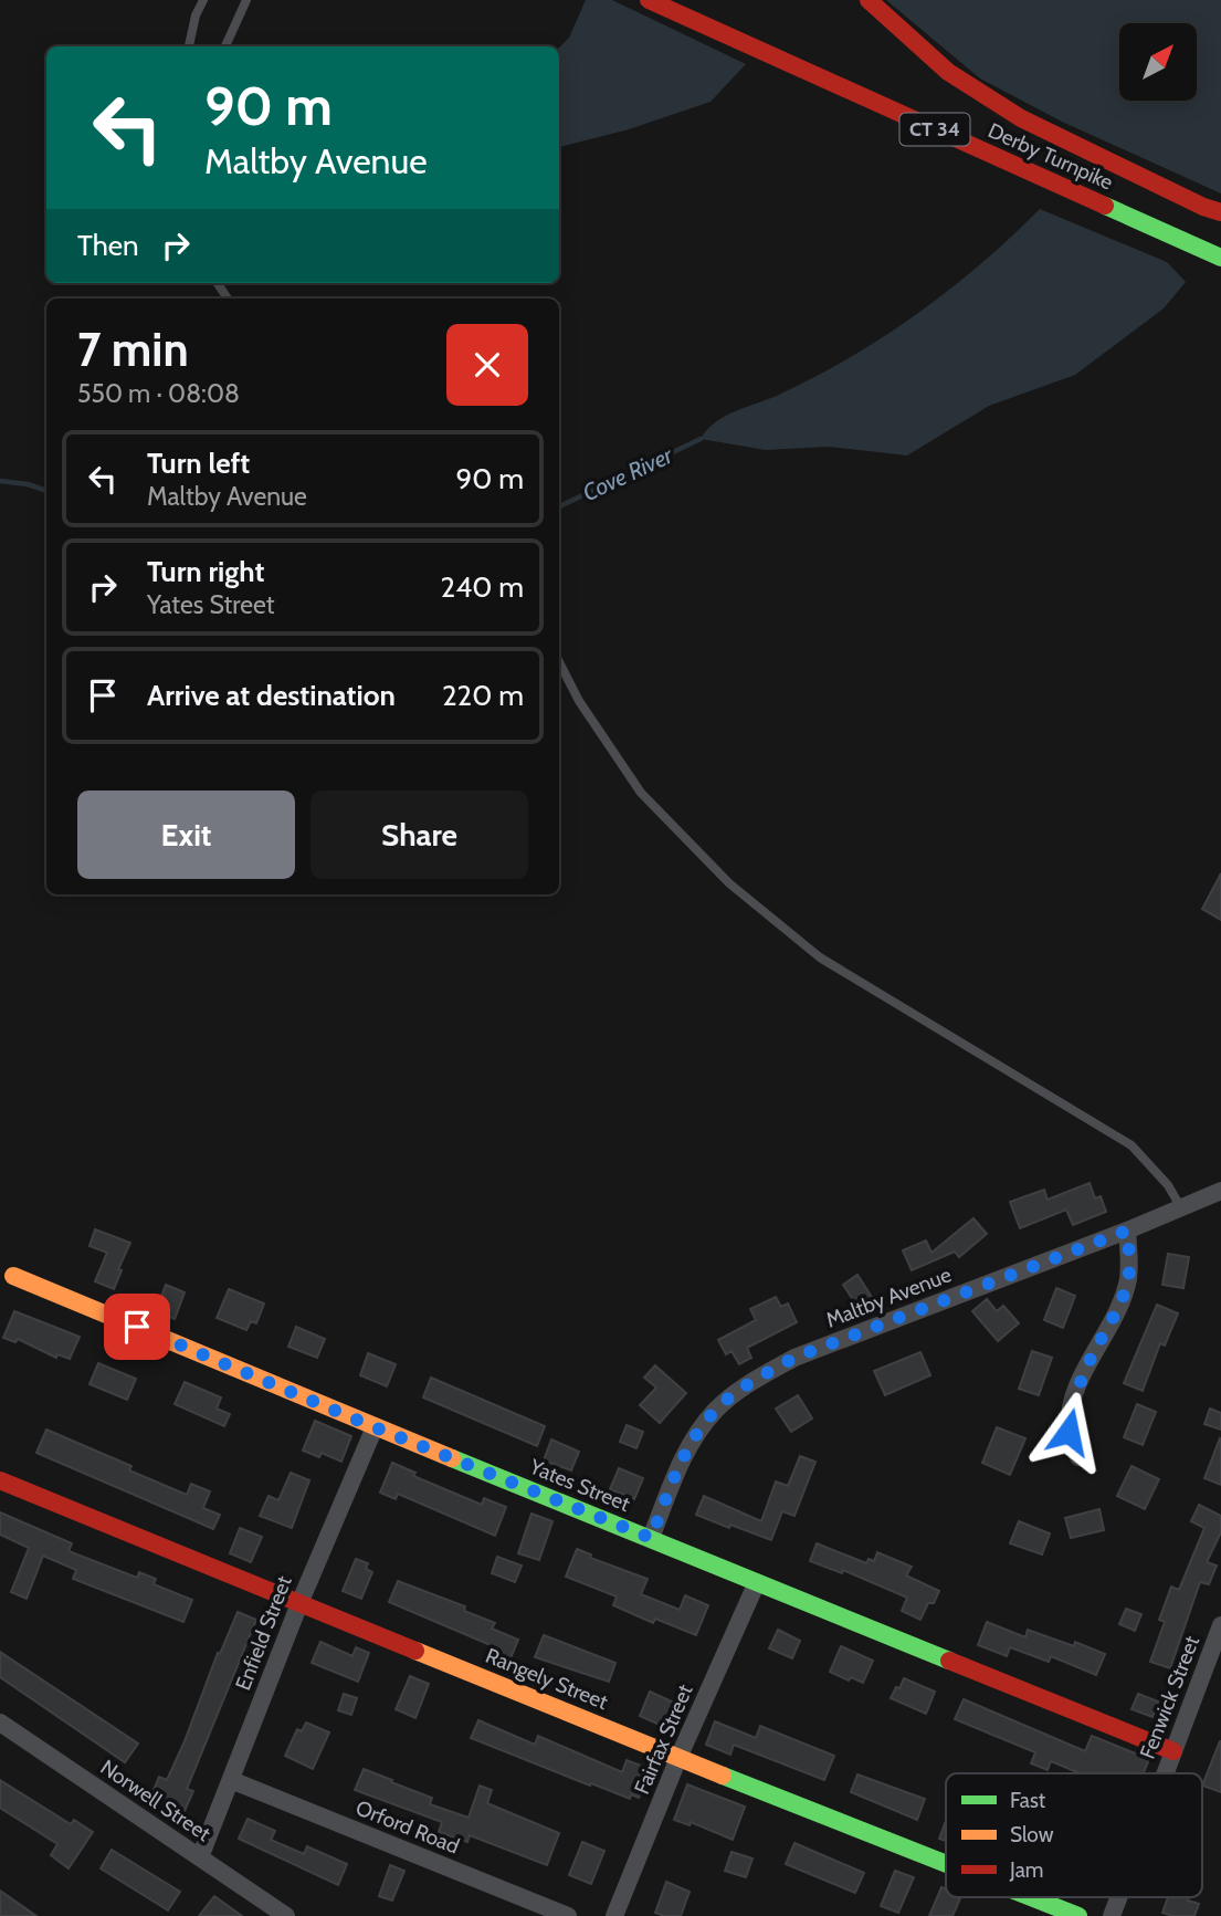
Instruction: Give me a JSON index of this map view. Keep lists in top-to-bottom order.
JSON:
{
  "streets": {
    "main road": [
      "CT 34",
      "Derby Turnpike",
      "Yates Street",
      "Rangely Street"
    ],
    "street": [
      "Maltby Avenue",
      "Enfield Street",
      "Fenwick Street",
      "Fairfax Street",
      "Norwell Street",
      "Orford Road"
    ]
  },
  "crossings": [
    ["Maltby Avenue", "Yates Street"],
    ["Yates Street", "Enfield Street"],
    ["Yates Street", "Fenwick Street"],
    ["Yates Street", "Fairfax Street"],
    ["Enfield Street", "Rangely Street"],
    ["Enfield Street", "Norwell Street"],
    ["Enfield Street", "Orford Road"],
    ["Rangely Street", "Fairfax Street"]
  ],
  "water": ["Cove River"],
  "legend": ["Fast", "Slow", "Jam"],
  "north": "top right",
  "page": {
    "turn": ["90 m", "Maltby Avenue"],
    "then": "Then",
    "heading": ["7 min", "550 m · 08:08"],
    "list": [
      {
        "name": "Turn left",
        "note": "Maltby Avenue",
        "value": "90 m"
      },
      {
        "name": "Turn right",
        "note": "Yates Street",
        "value": "240 m"
      },
      {
        "name": "Arrive at destination",
        "value": "220 m"
      }
    ],
    "buttons": ["Exit", "Share"]
  }
}
